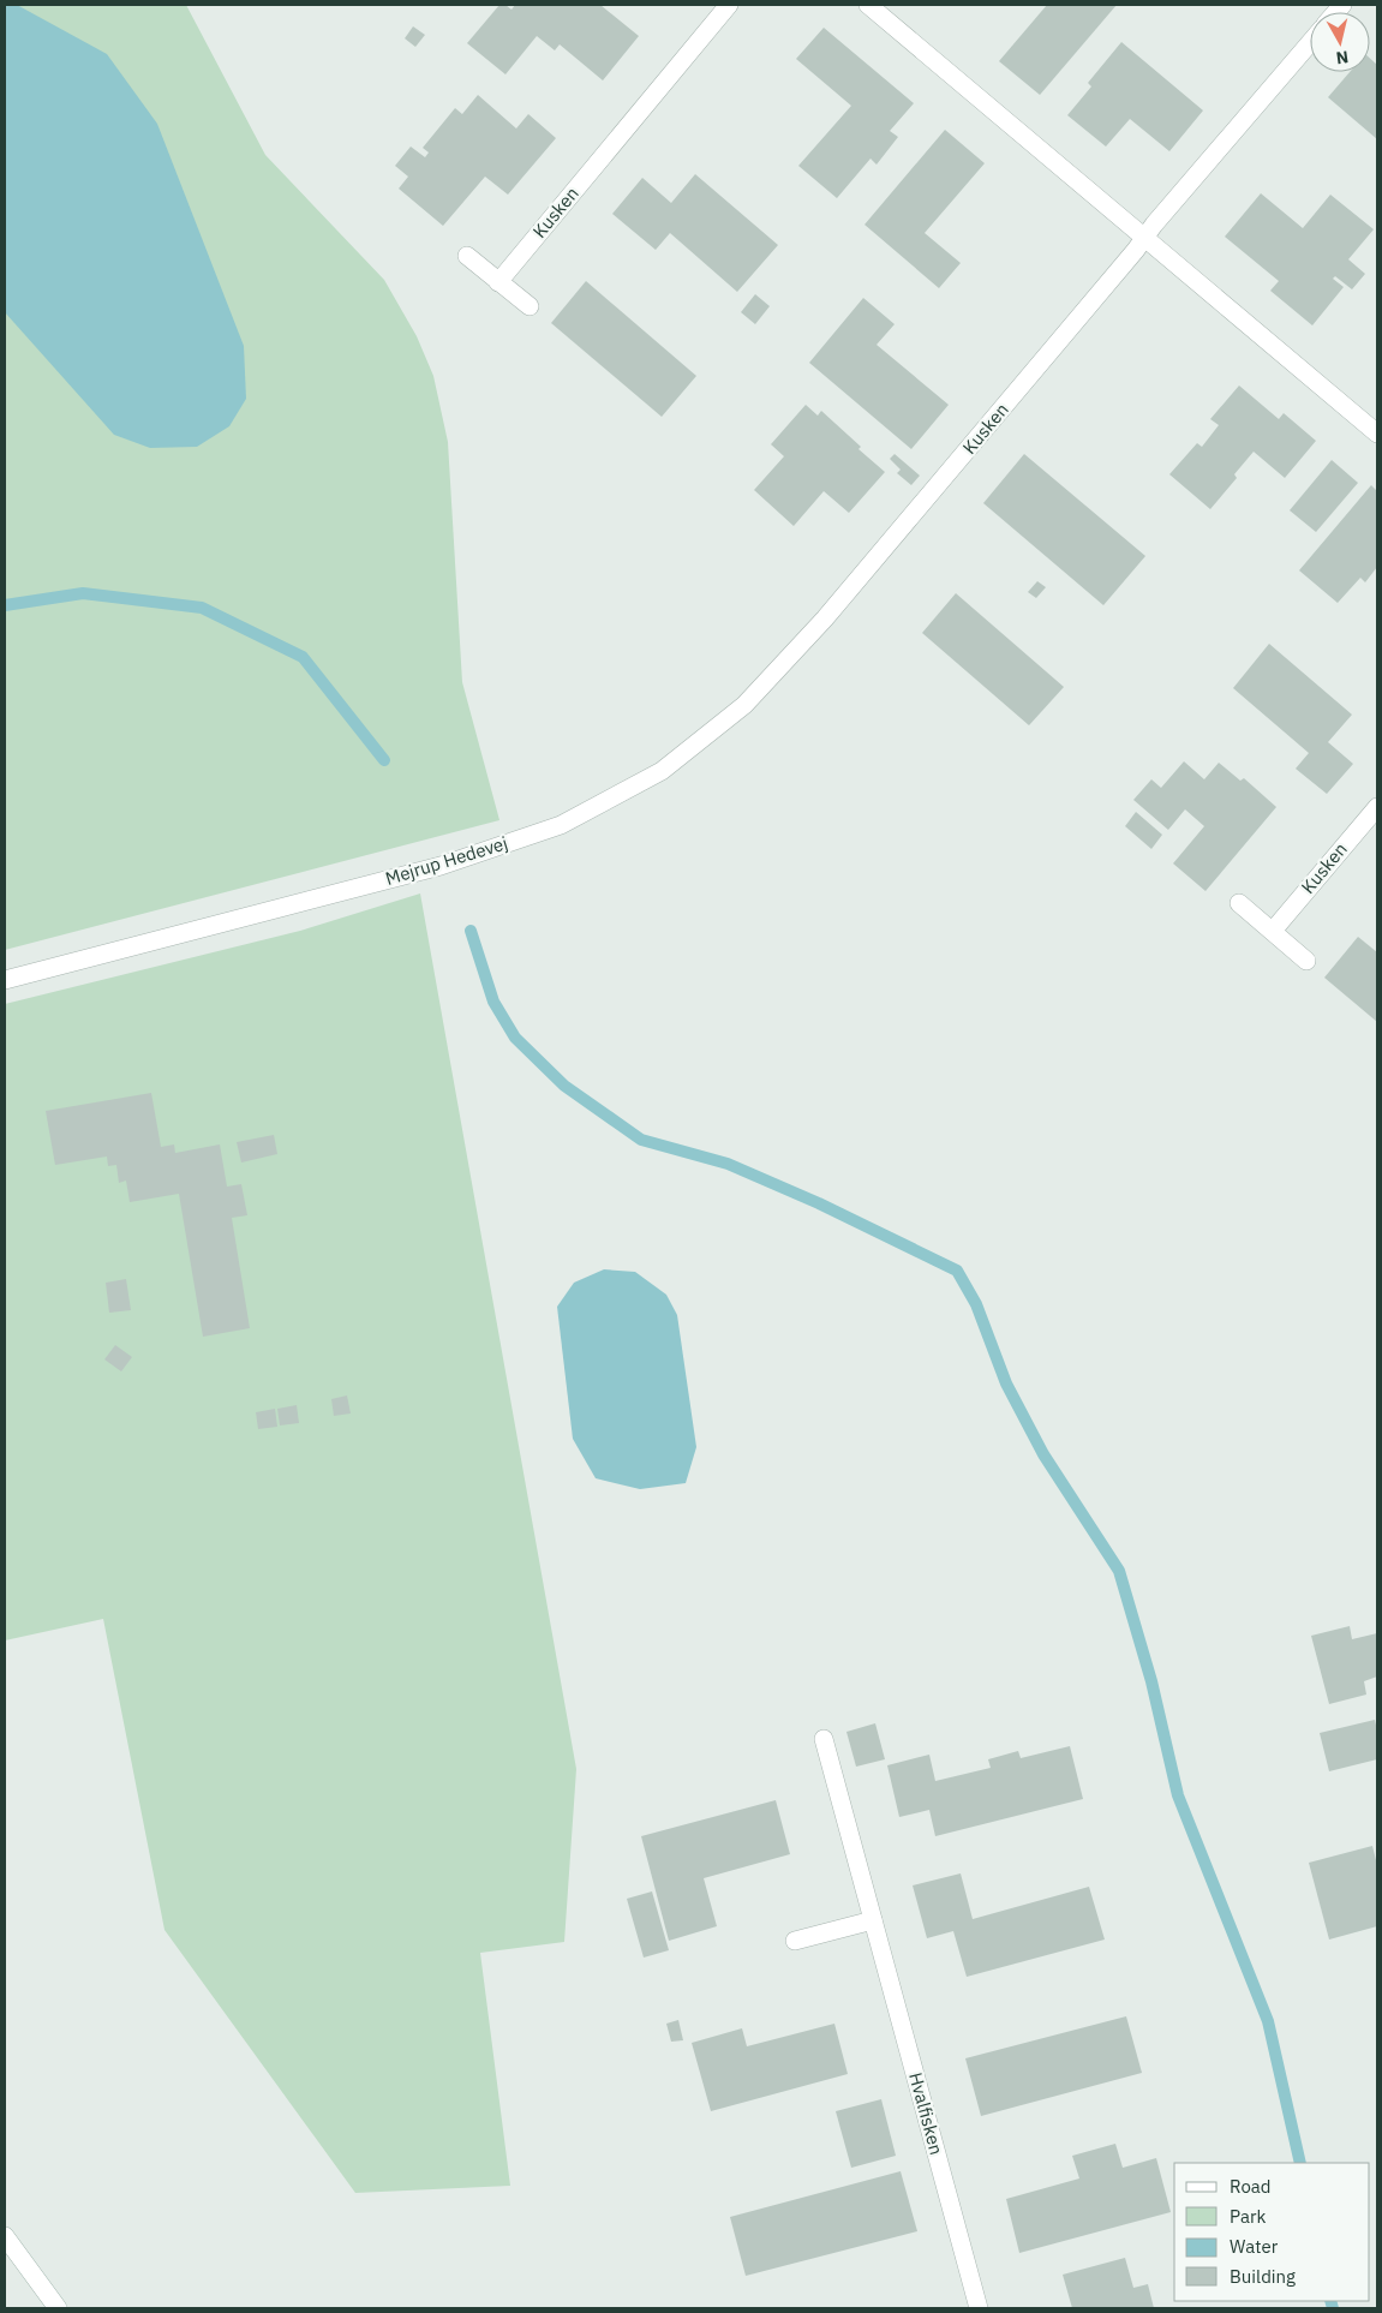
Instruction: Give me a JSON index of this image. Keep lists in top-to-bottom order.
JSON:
{
  "streets": {
    "street": ["Kusken", "Mejrup Hedevej", "Hvalfisken"]
  },
  "crossings": [
    ["Kusken", "Mejrup Hedevej"]
  ],
  "legend": [
    "Road",
    "Park",
    "Water",
    "Building"
  ],
  "north": "bottom"
}
